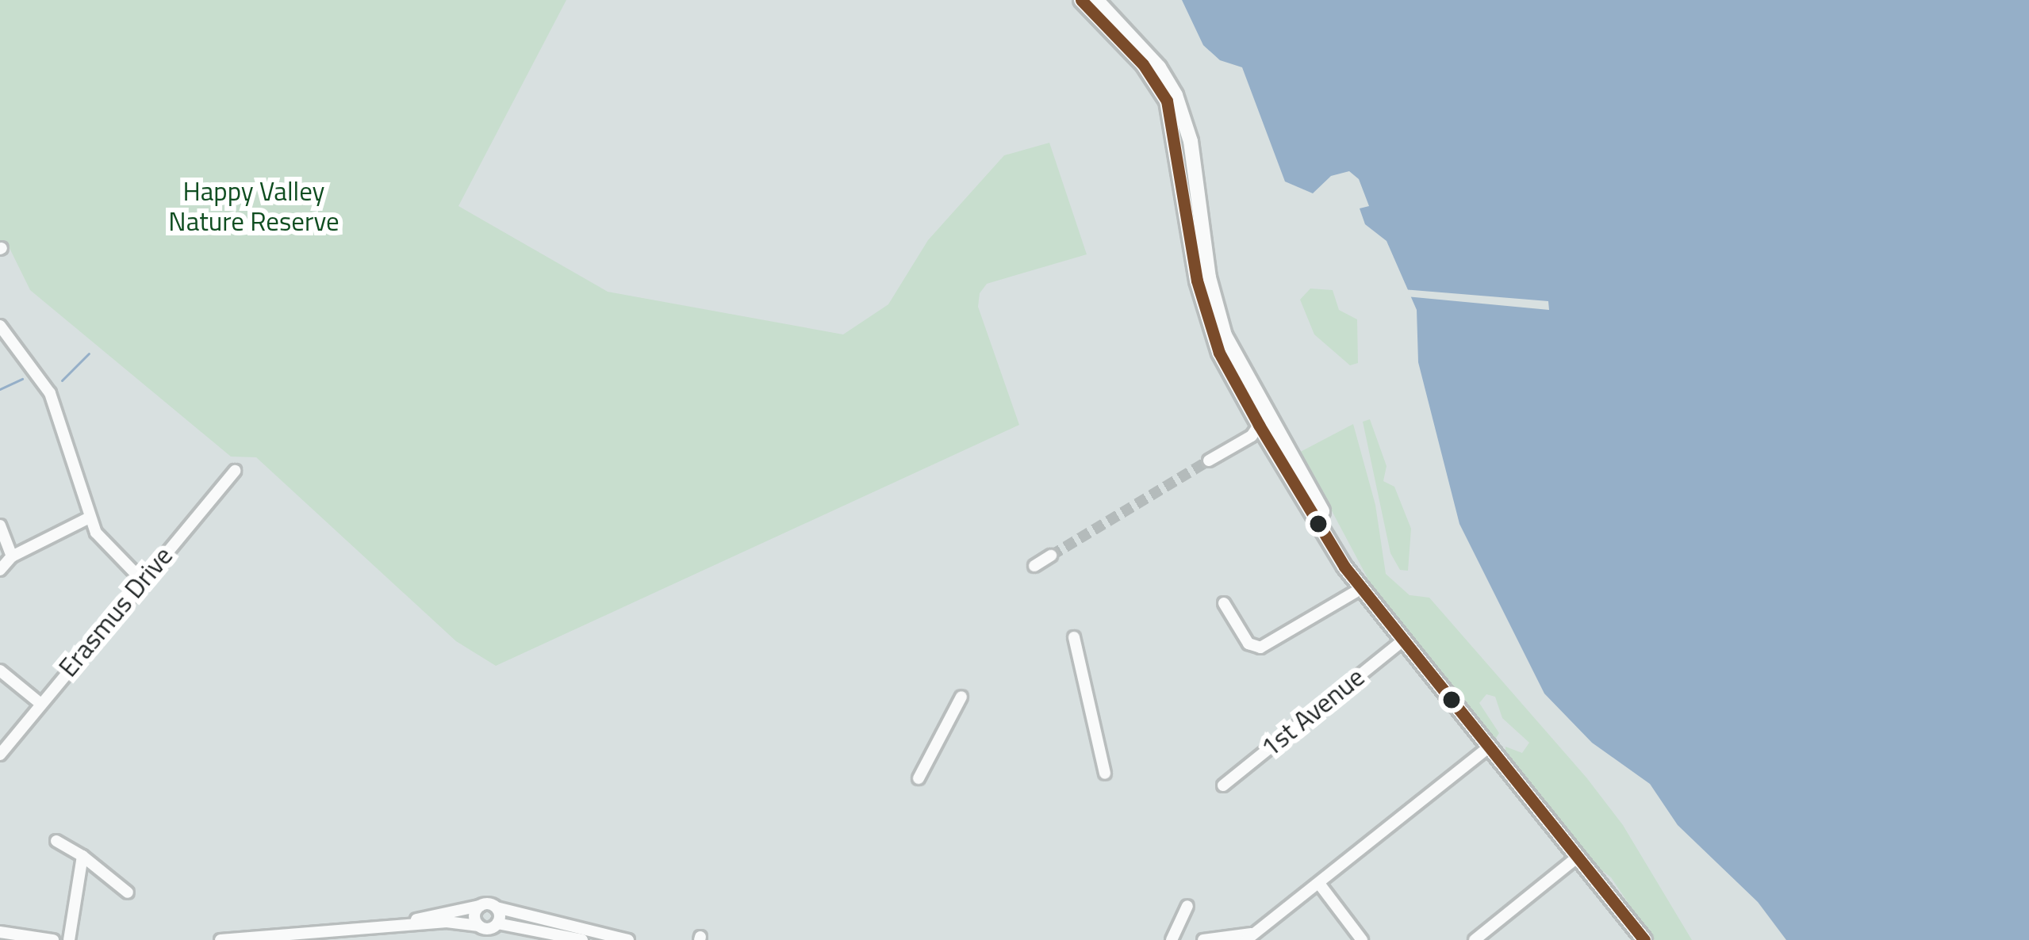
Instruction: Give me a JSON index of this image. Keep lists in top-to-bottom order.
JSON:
{
  "streets": {
    "street": ["Erasmus Drive", "1st Avenue"]
  },
  "parks": ["Happy Valley Nature Reserve"]
}
